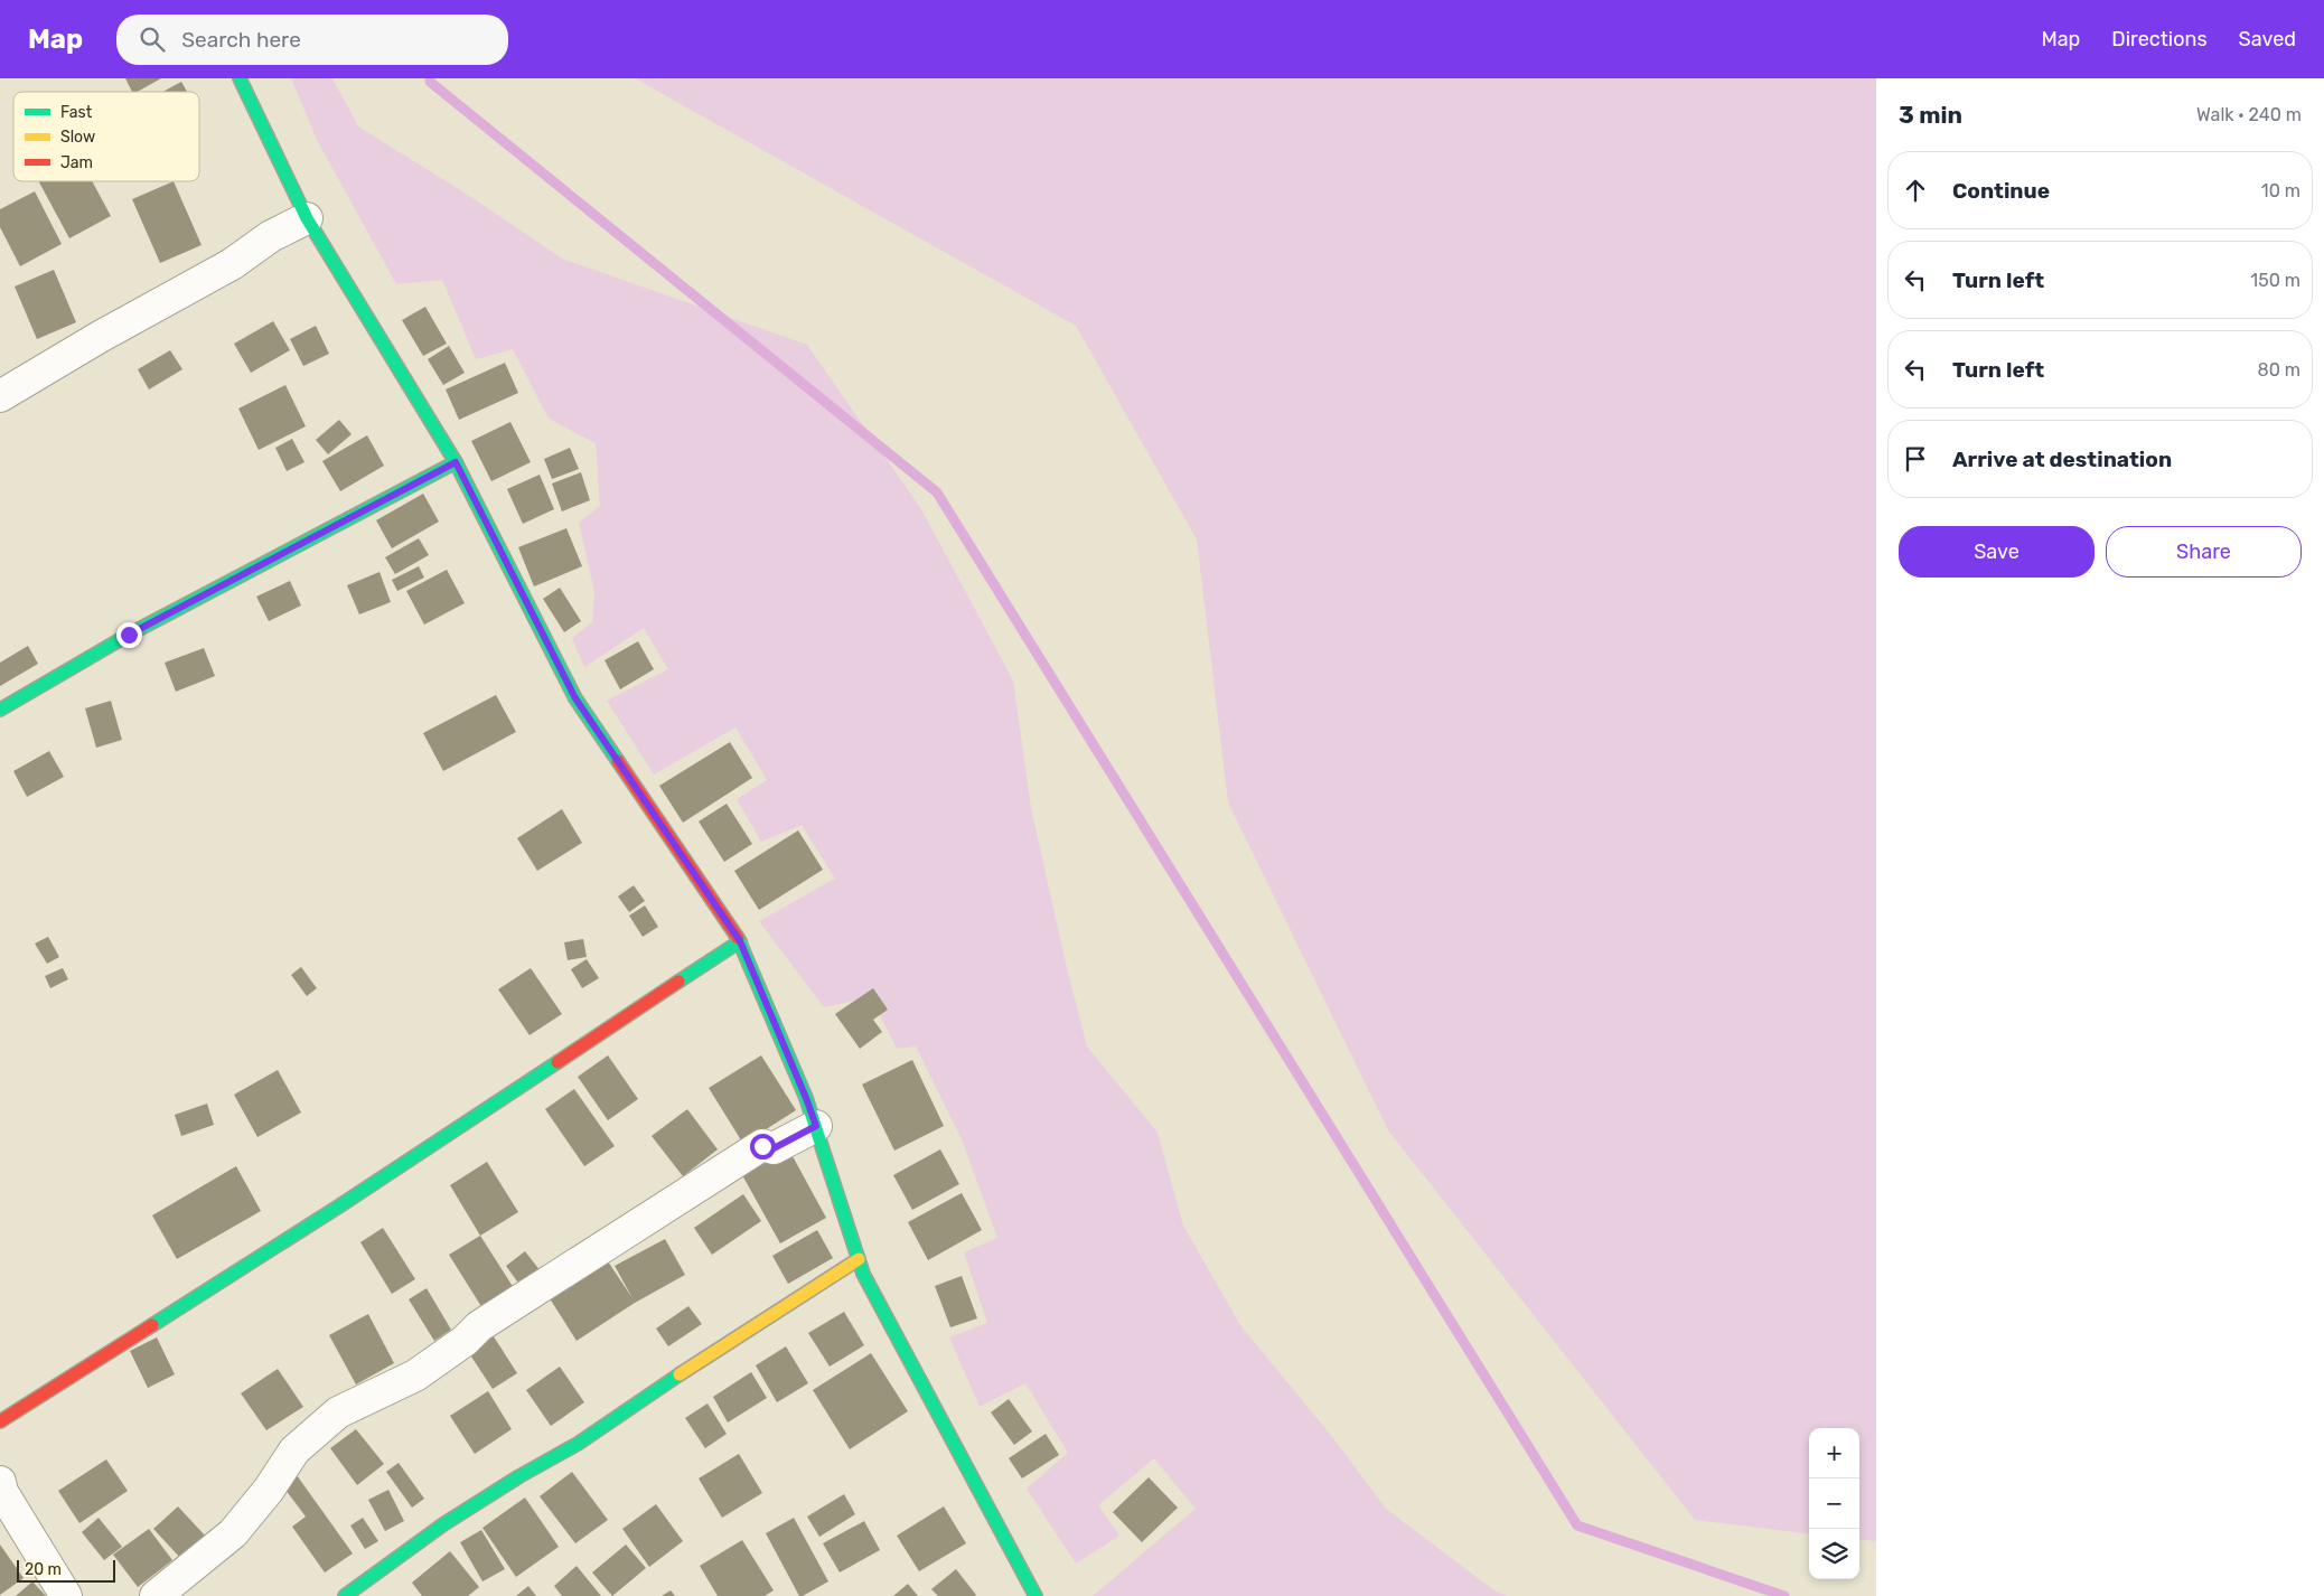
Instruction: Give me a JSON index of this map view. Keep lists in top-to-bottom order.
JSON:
{
  "legend": ["Fast", "Slow", "Jam"],
  "scale_bar": "20 m",
  "page": {
    "header": "Map",
    "search": "Search here",
    "nav": ["Map", "Directions", "Saved"],
    "heading": ["3 min", "Walk · 240 m"],
    "list": [
      ["Continue", "10 m"],
      ["Turn left", "150 m"],
      ["Turn left", "80 m"],
      "Arrive at destination"
    ],
    "buttons": ["Save", "Share"],
    "map_buttons": ["+", "−"],
    "scale": "20 m"
  }
}
